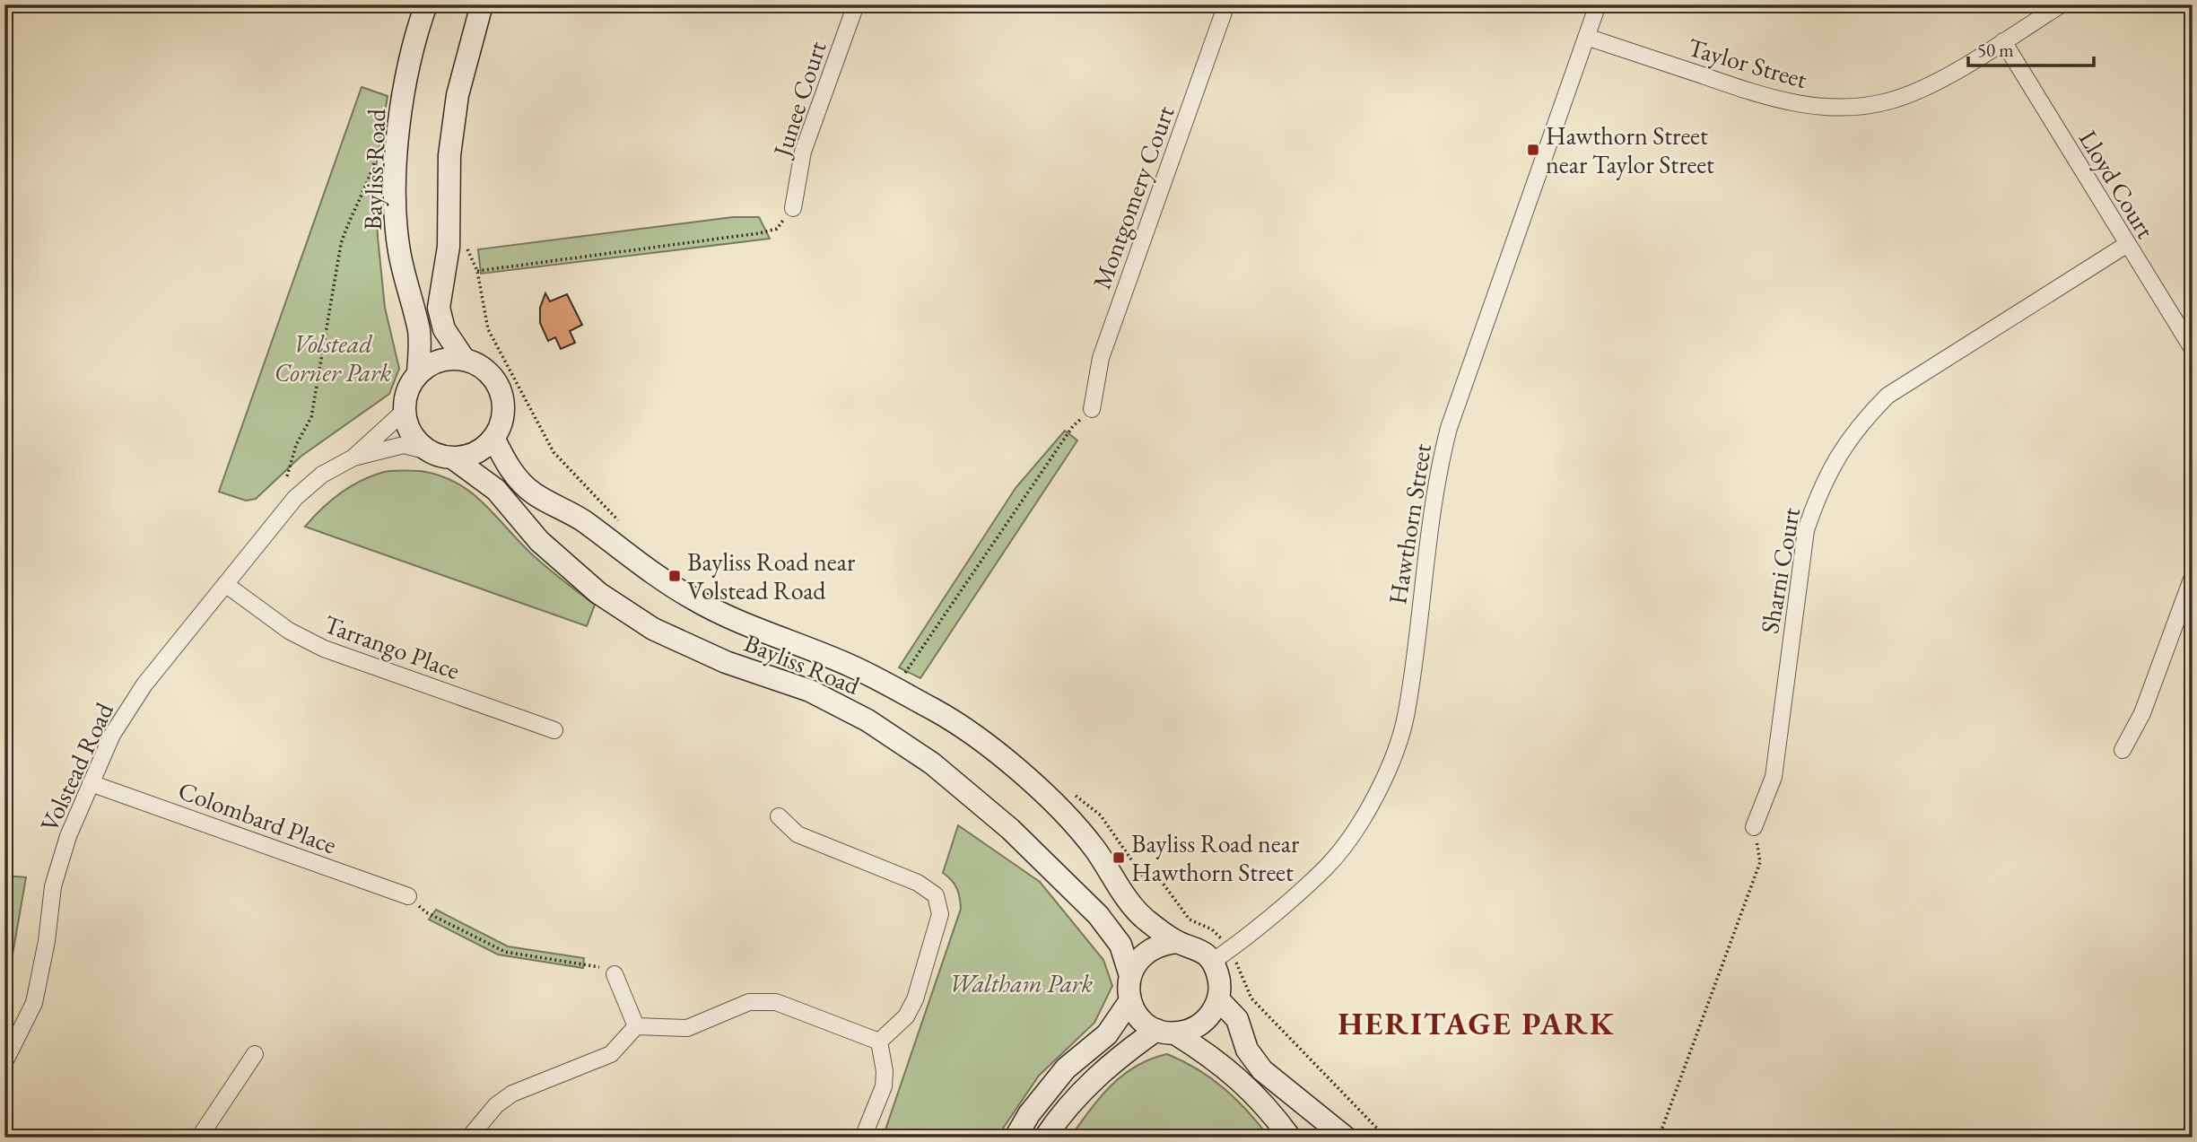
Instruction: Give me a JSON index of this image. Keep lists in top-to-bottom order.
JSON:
{
  "streets": {
    "street": [
      "Taylor Street",
      "Junee Court",
      "Bayliss Road",
      "Lloyd Court",
      "Montgomery Court",
      "Hawthorn Street",
      "Sharni Court",
      "Tarrango Place",
      "Volstead Road",
      "Colombard Place"
    ]
  },
  "crossings": [
    ["Taylor Street", "Lloyd Court"],
    ["Taylor Street", "Hawthorn Street"],
    ["Bayliss Road", "Hawthorn Street"],
    ["Bayliss Road", "Volstead Road"],
    ["Lloyd Court", "Sharni Court"],
    ["Tarrango Place", "Volstead Road"],
    ["Volstead Road", "Colombard Place"]
  ],
  "districts": ["HERITAGE PARK"],
  "parks": ["Volstead Corner Park", "Waltham Park"],
  "places": {
    "transit": ["Hawthorn Street near Taylor Street", "Bayliss Road near Volstead Road", "Bayliss Road near Hawthorn Street"]
  },
  "scale_bar": "50 m"
}
